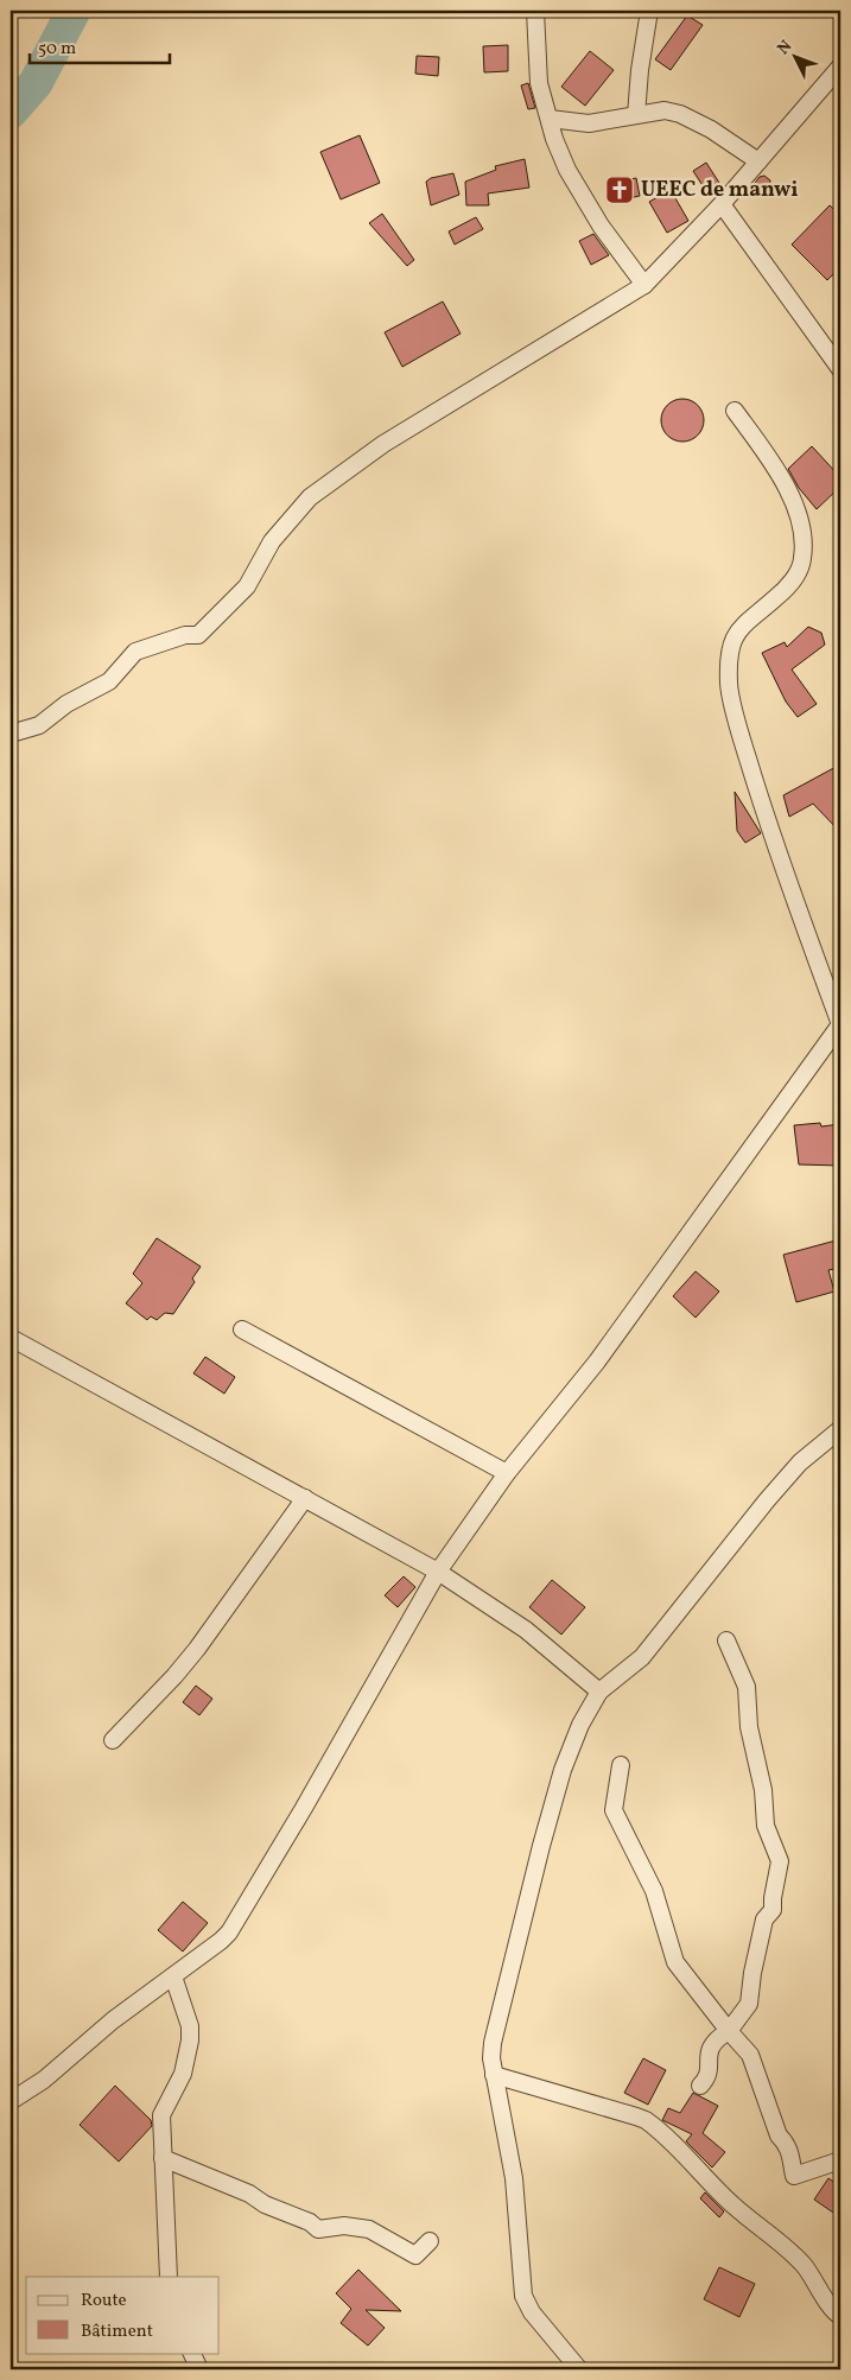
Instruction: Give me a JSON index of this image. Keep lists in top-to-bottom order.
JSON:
{
  "places": {
    "church": ["UEEC de manwi"]
  },
  "legend": ["Route", "Bâtiment"],
  "scale_bar": "50 m",
  "north": "top left"
}
